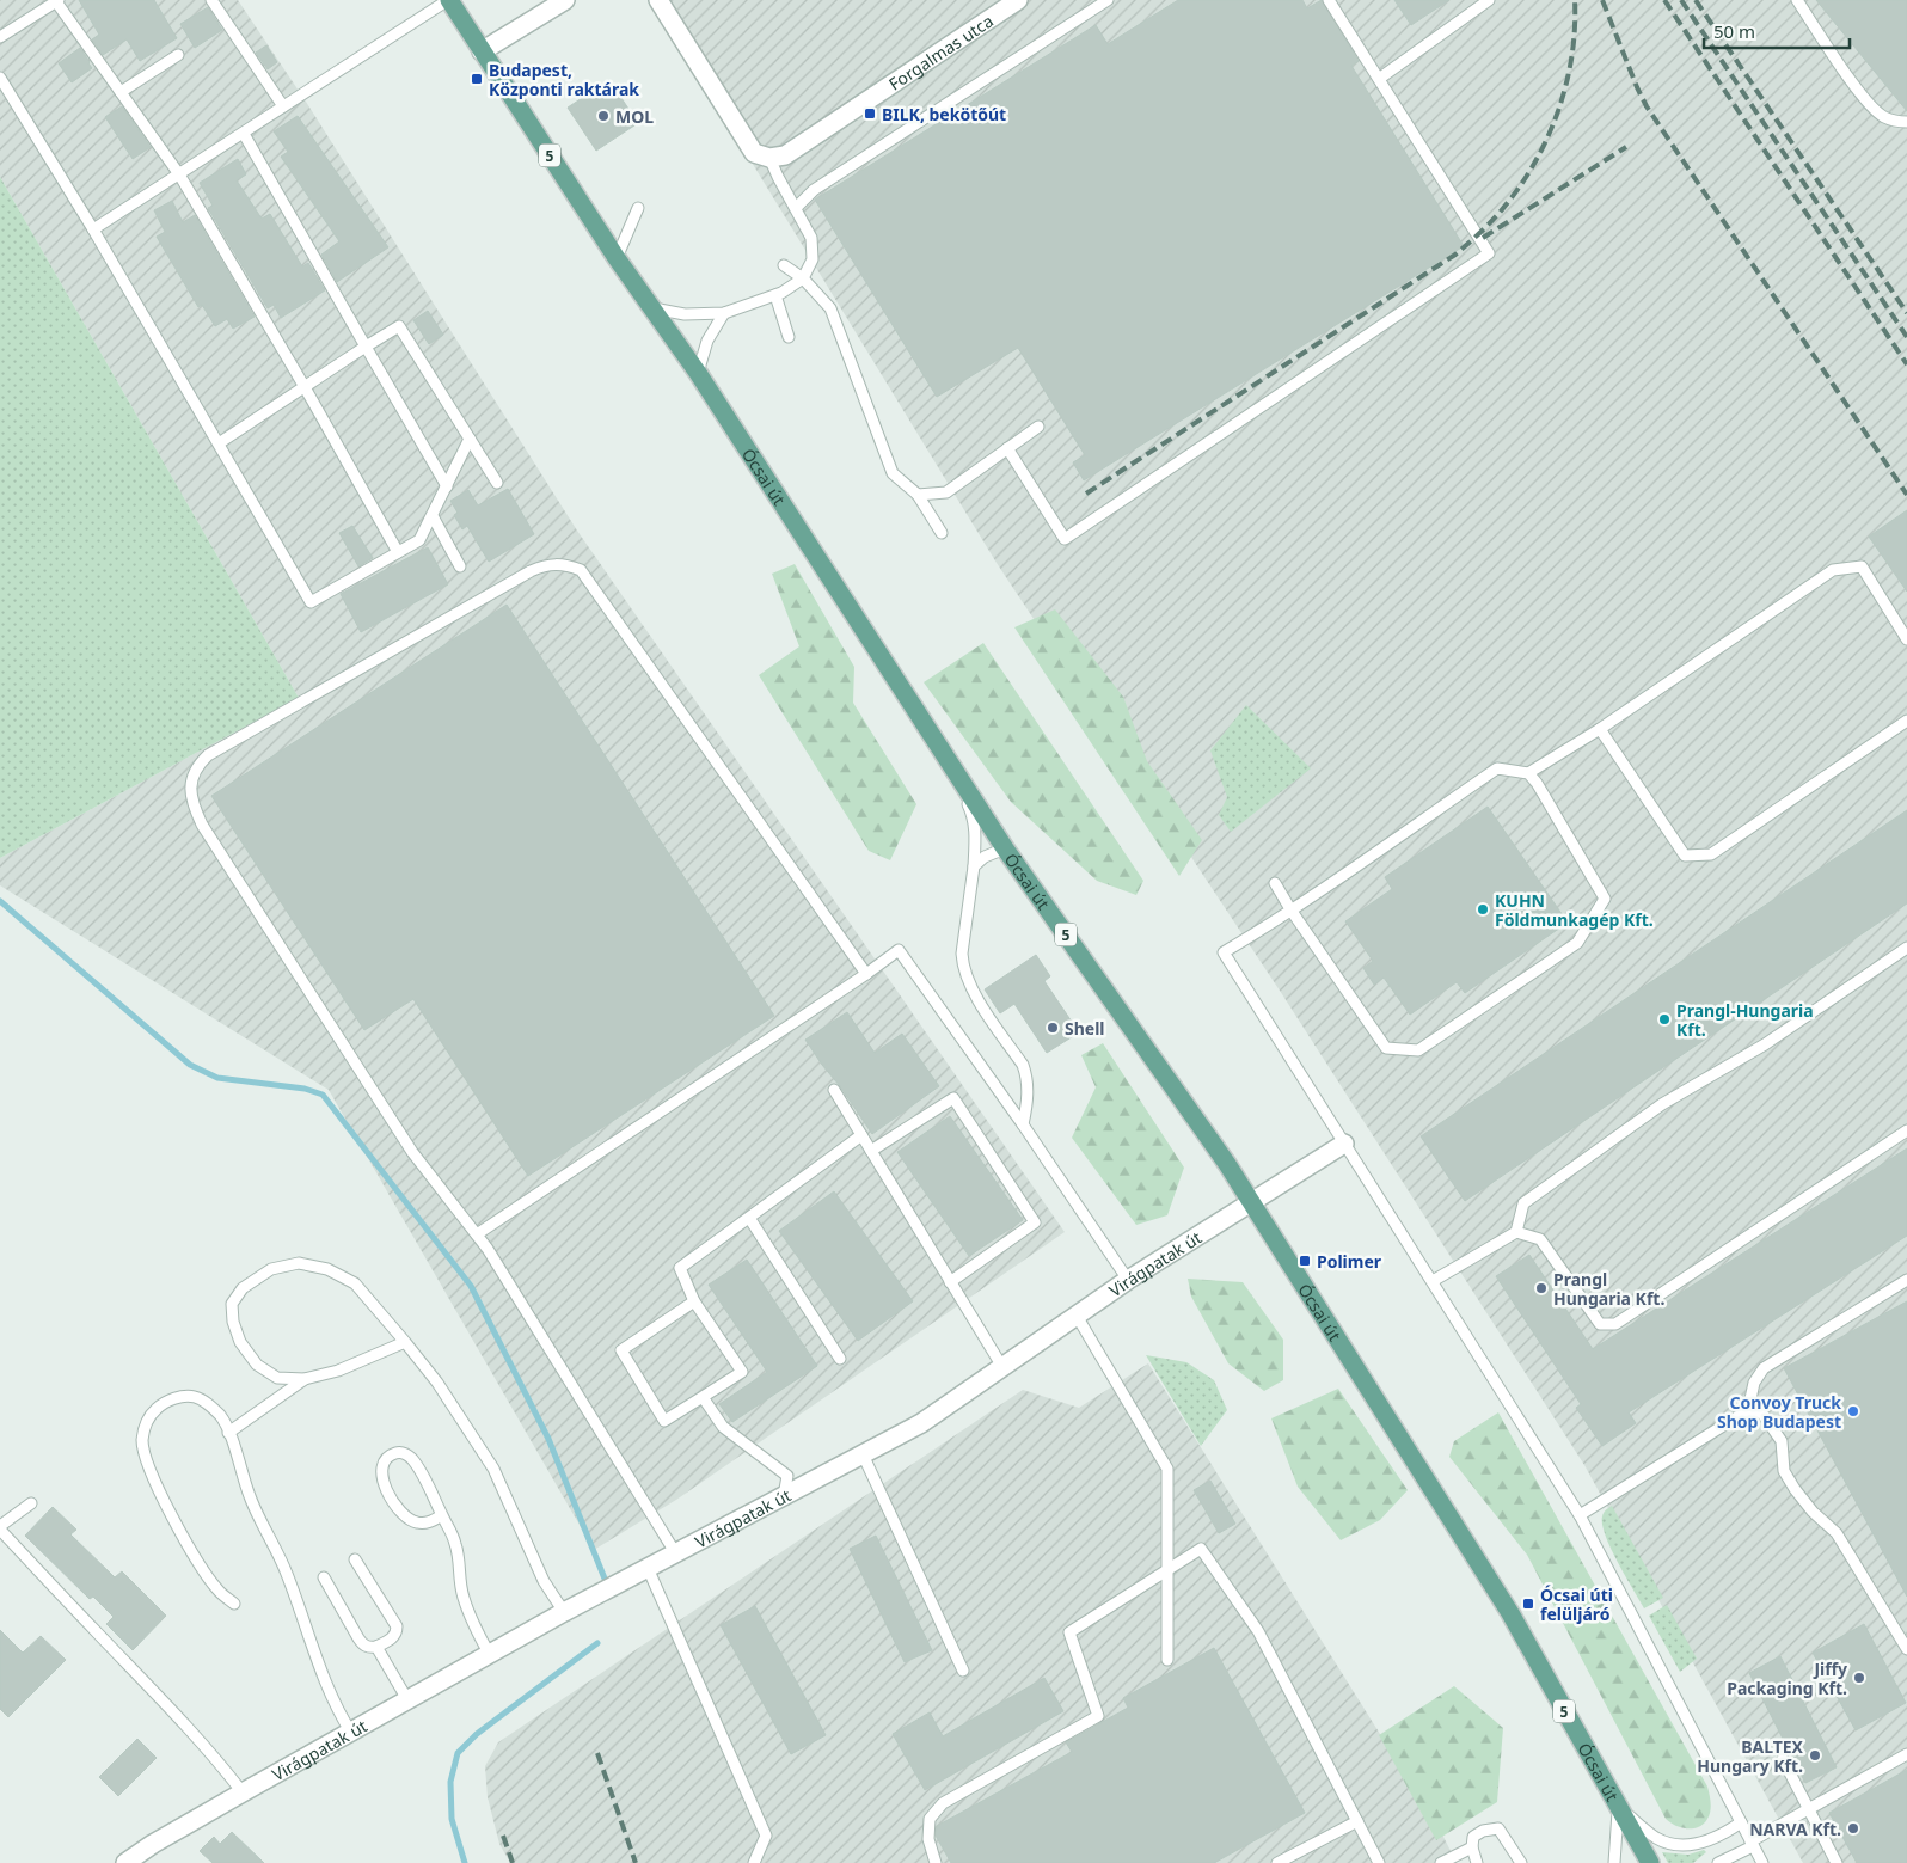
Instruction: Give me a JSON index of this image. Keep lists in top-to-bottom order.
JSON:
{
  "streets": {
    "main road": ["5", "Ócsai út"],
    "street": ["Forgalmas utca", "Virágpatak út"]
  },
  "crossings": [
    ["Ócsai út", "Virágpatak út"]
  ],
  "places": {
    "transit": [
      "Budapest, Központi raktárak",
      "BILK, bekötőút",
      "Polimer",
      "Ócsai úti felüljáró"
    ],
    "other": [
      "MOL",
      "KUHN Földmunkagép Kft.",
      "Prangl-Hungaria Kft.",
      "Shell",
      "Prangl Hungaria Kft.",
      "Convoy Truck Shop Budapest",
      "Jiffy Packaging Kft.",
      "BALTEX Hungary Kft.",
      "NARVA Kft."
    ]
  },
  "scale_bar": "50 m"
}
